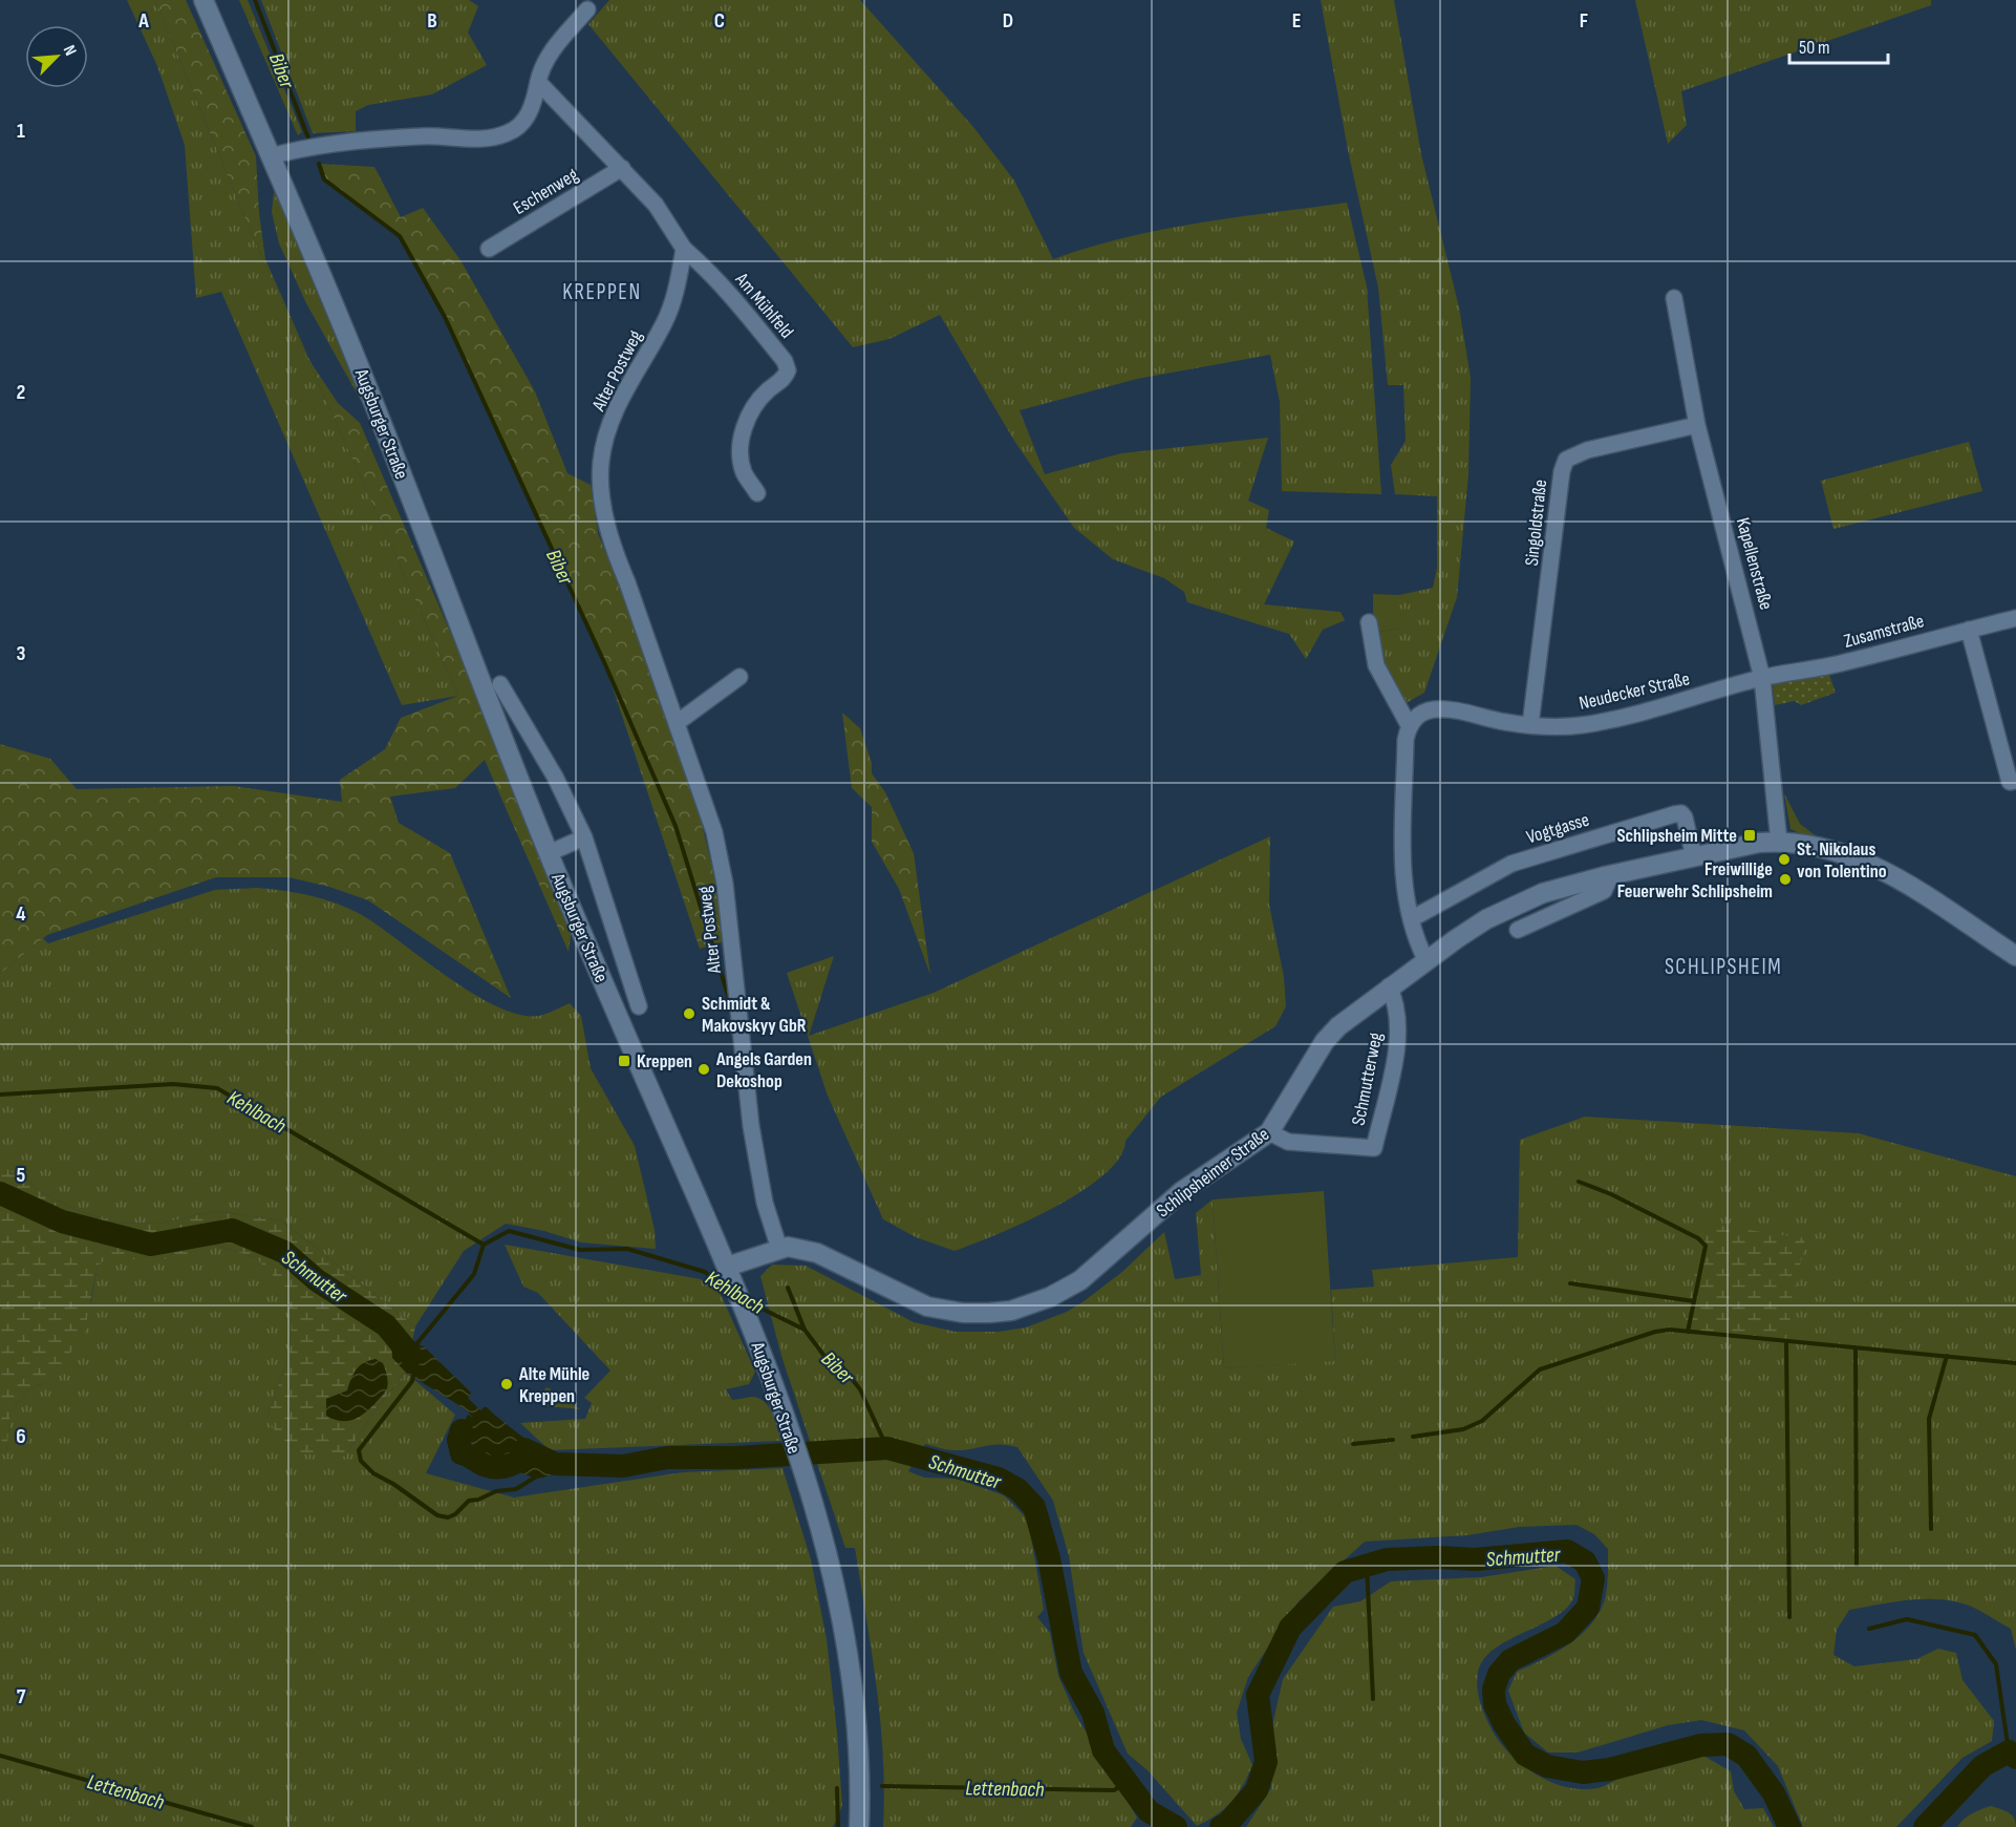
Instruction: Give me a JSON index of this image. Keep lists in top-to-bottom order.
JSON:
{
  "streets": {
    "main road": ["Augsburger Straße", "Schlipsheimer Straße"],
    "street": [
      "Eschenweg",
      "Am Mühlfeld",
      "Alter Postweg",
      "Singoldstraße",
      "Kapellenstraße",
      "Zusamstraße",
      "Neudecker Straße",
      "Vogtgasse",
      "Schmutterweg"
    ]
  },
  "crossings": [
    ["Am Mühlfeld", "Alter Postweg"],
    ["Alter Postweg", "Schlipsheimer Straße"],
    ["Augsburger Straße", "Schlipsheimer Straße"],
    ["Singoldstraße", "Kapellenstraße"],
    ["Singoldstraße", "Neudecker Straße"],
    ["Kapellenstraße", "Zusamstraße"],
    ["Kapellenstraße", "Neudecker Straße"],
    ["Kapellenstraße", "Schlipsheimer Straße"],
    ["Zusamstraße", "Neudecker Straße"],
    ["Vogtgasse", "Schlipsheimer Straße"],
    ["Schmutterweg", "Schlipsheimer Straße"]
  ],
  "districts": ["KREPPEN", "SCHLIPSHEIM"],
  "water": [
    "Biber",
    "Kehlbach",
    "Schmutter",
    "Lettenbach"
  ],
  "places": {
    "transit": ["Schlipsheim Mitte", "Kreppen"],
    "other": [
      "St. Nikolaus von Tolentino",
      "Freiwillige Feuerwehr Schlipsheim",
      "Schmidt & Makovskyy GbR",
      "Angels Garden Dekoshop",
      "Alte Mühle Kreppen"
    ]
  },
  "scale_bar": "50 m",
  "north": "top right",
  "grid": {
    "columns": [
      "A",
      "B",
      "C",
      "D",
      "E",
      "F"
    ],
    "rows": [
      "1",
      "2",
      "3",
      "4",
      "5",
      "6",
      "7"
    ]
  }
}
